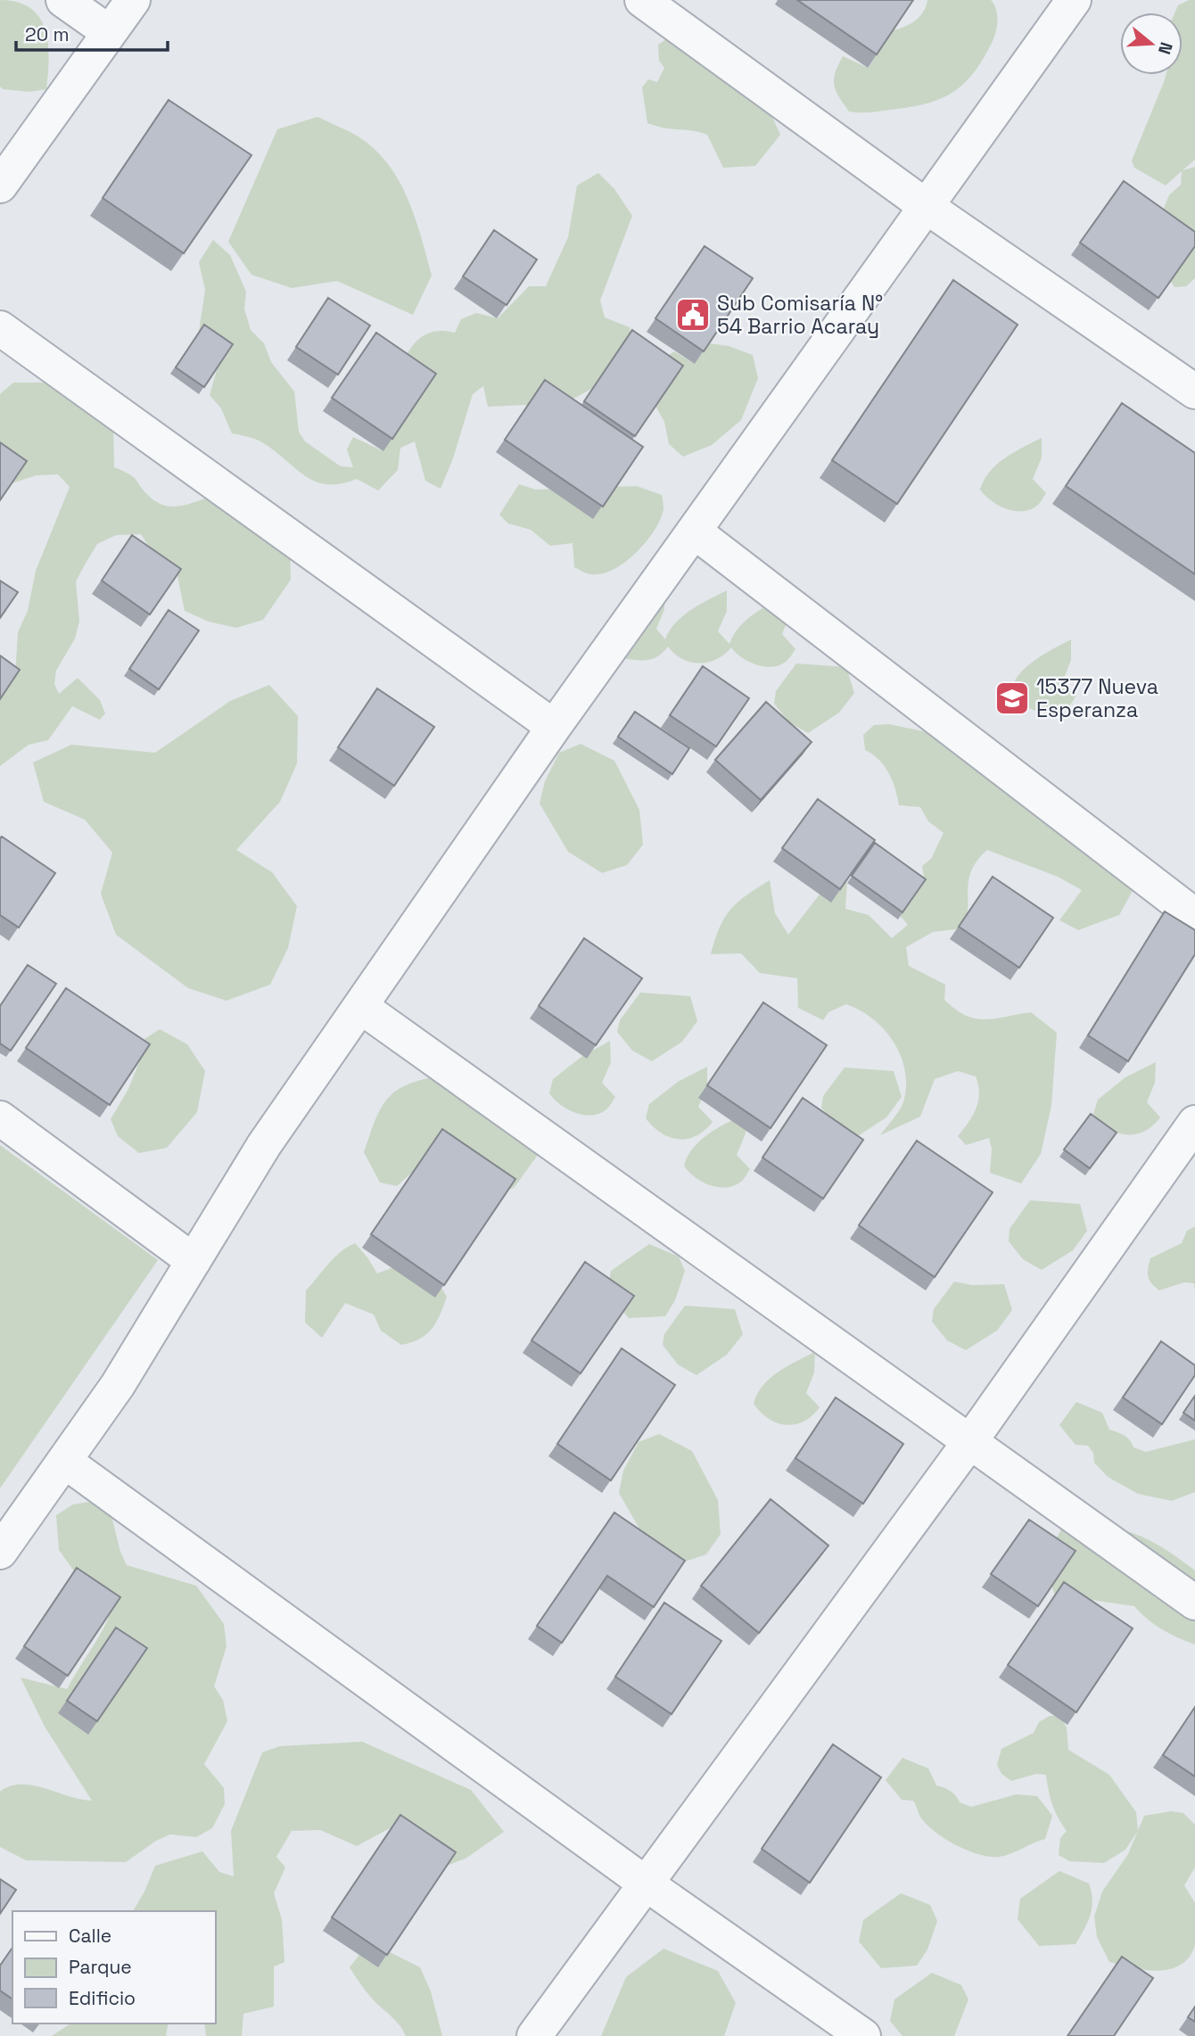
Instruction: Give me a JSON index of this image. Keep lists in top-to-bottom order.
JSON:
{
  "places": {
    "public building": ["Sub Comisaría N° 54 Barrio Acaray"],
    "school or university": ["15377 Nueva Esperanza"]
  },
  "legend": ["Calle", "Parque", "Edificio"],
  "scale_bar": "20 m",
  "north": "right"
}
